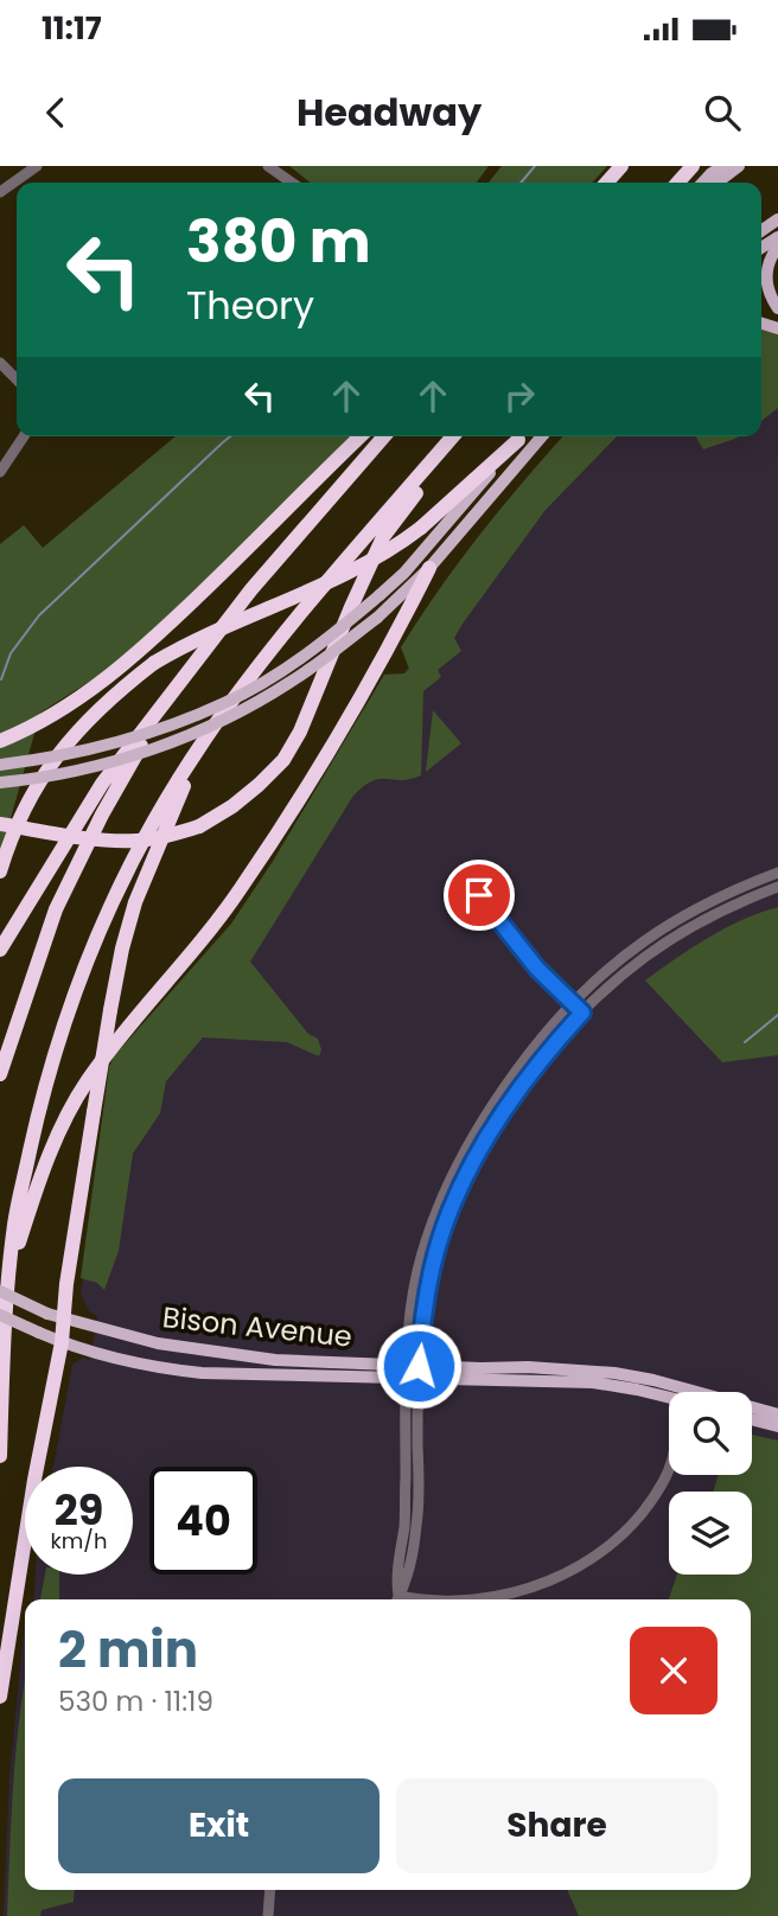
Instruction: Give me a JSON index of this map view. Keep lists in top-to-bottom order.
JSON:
{
  "streets": {
    "main road": ["Bison Avenue"]
  },
  "page": {
    "status": "11:17",
    "header": "Headway",
    "turn": ["380 m", "Theory"],
    "speed": "29 km/h",
    "limit": "40",
    "heading": ["2 min", "530 m · 11:19"],
    "buttons": ["Exit", "Share"]
  }
}
